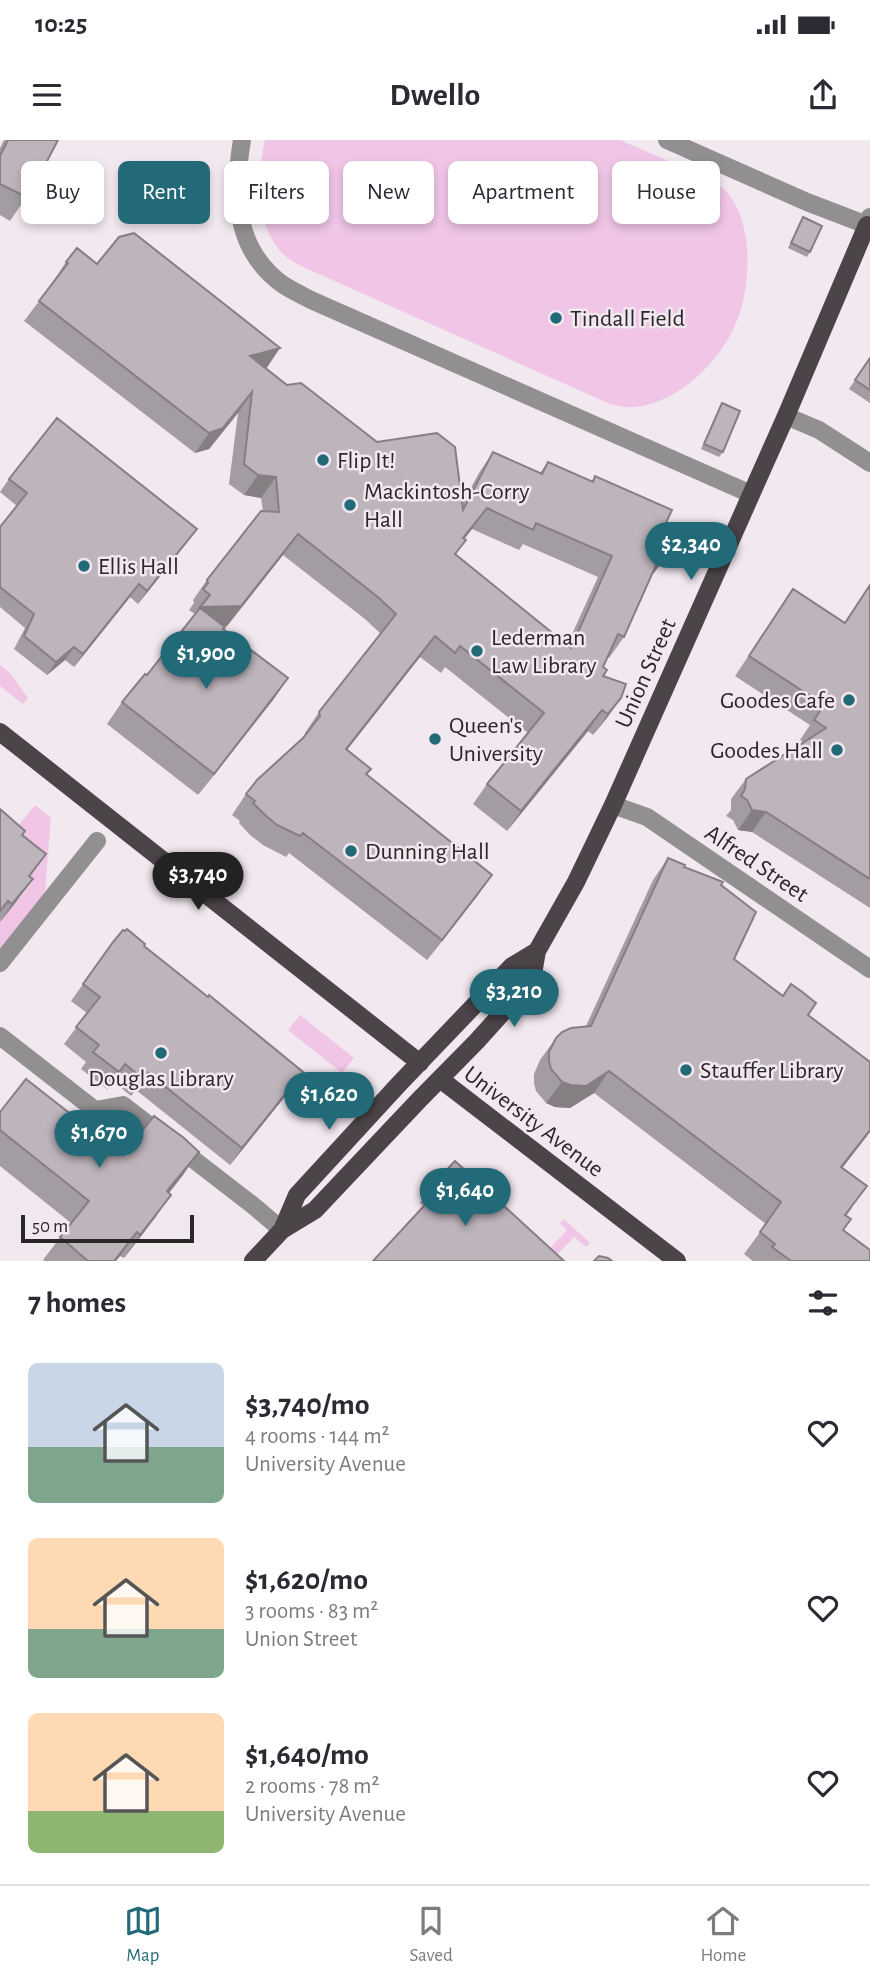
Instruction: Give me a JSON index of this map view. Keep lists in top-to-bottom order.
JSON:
{
  "streets": {
    "main road": ["Union Street", "University Avenue"],
    "street": ["Alfred Street"]
  },
  "crossings": [
    ["Union Street", "Alfred Street"],
    ["Union Street", "University Avenue"]
  ],
  "places": [
    "Tindall Field",
    "Flip It!",
    "Mackintosh-Corry Hall",
    "Ellis Hall",
    "Lederman Law Library",
    "Goodes Cafe",
    "Queen's University",
    "Goodes Hall",
    "Dunning Hall",
    "Douglas Library",
    "Stauffer Library"
  ],
  "scale_bar": "50 m",
  "page": {
    "status": "10:25",
    "header": "Dwello",
    "chip": [
      "Buy",
      "Rent",
      "Filters",
      "New",
      "Apartment",
      "House"
    ],
    "price": [
      "$2,340",
      "$1,900",
      "$3,740",
      "$3,210",
      "$1,620",
      "$1,670",
      "$1,640"
    ],
    "scale": "50 m",
    "heading": "7 homes",
    "list": [
      {
        "name": "$3,740/mo",
        "note": "4 rooms · 144 m² · University Avenue"
      },
      {
        "name": "$1,620/mo",
        "note": "3 rooms · 83 m² · Union Street"
      },
      {
        "name": "$1,640/mo",
        "note": "2 rooms · 78 m² · University Avenue"
      }
    ],
    "tabs": ["Map", "Saved", "Home"]
  }
}
